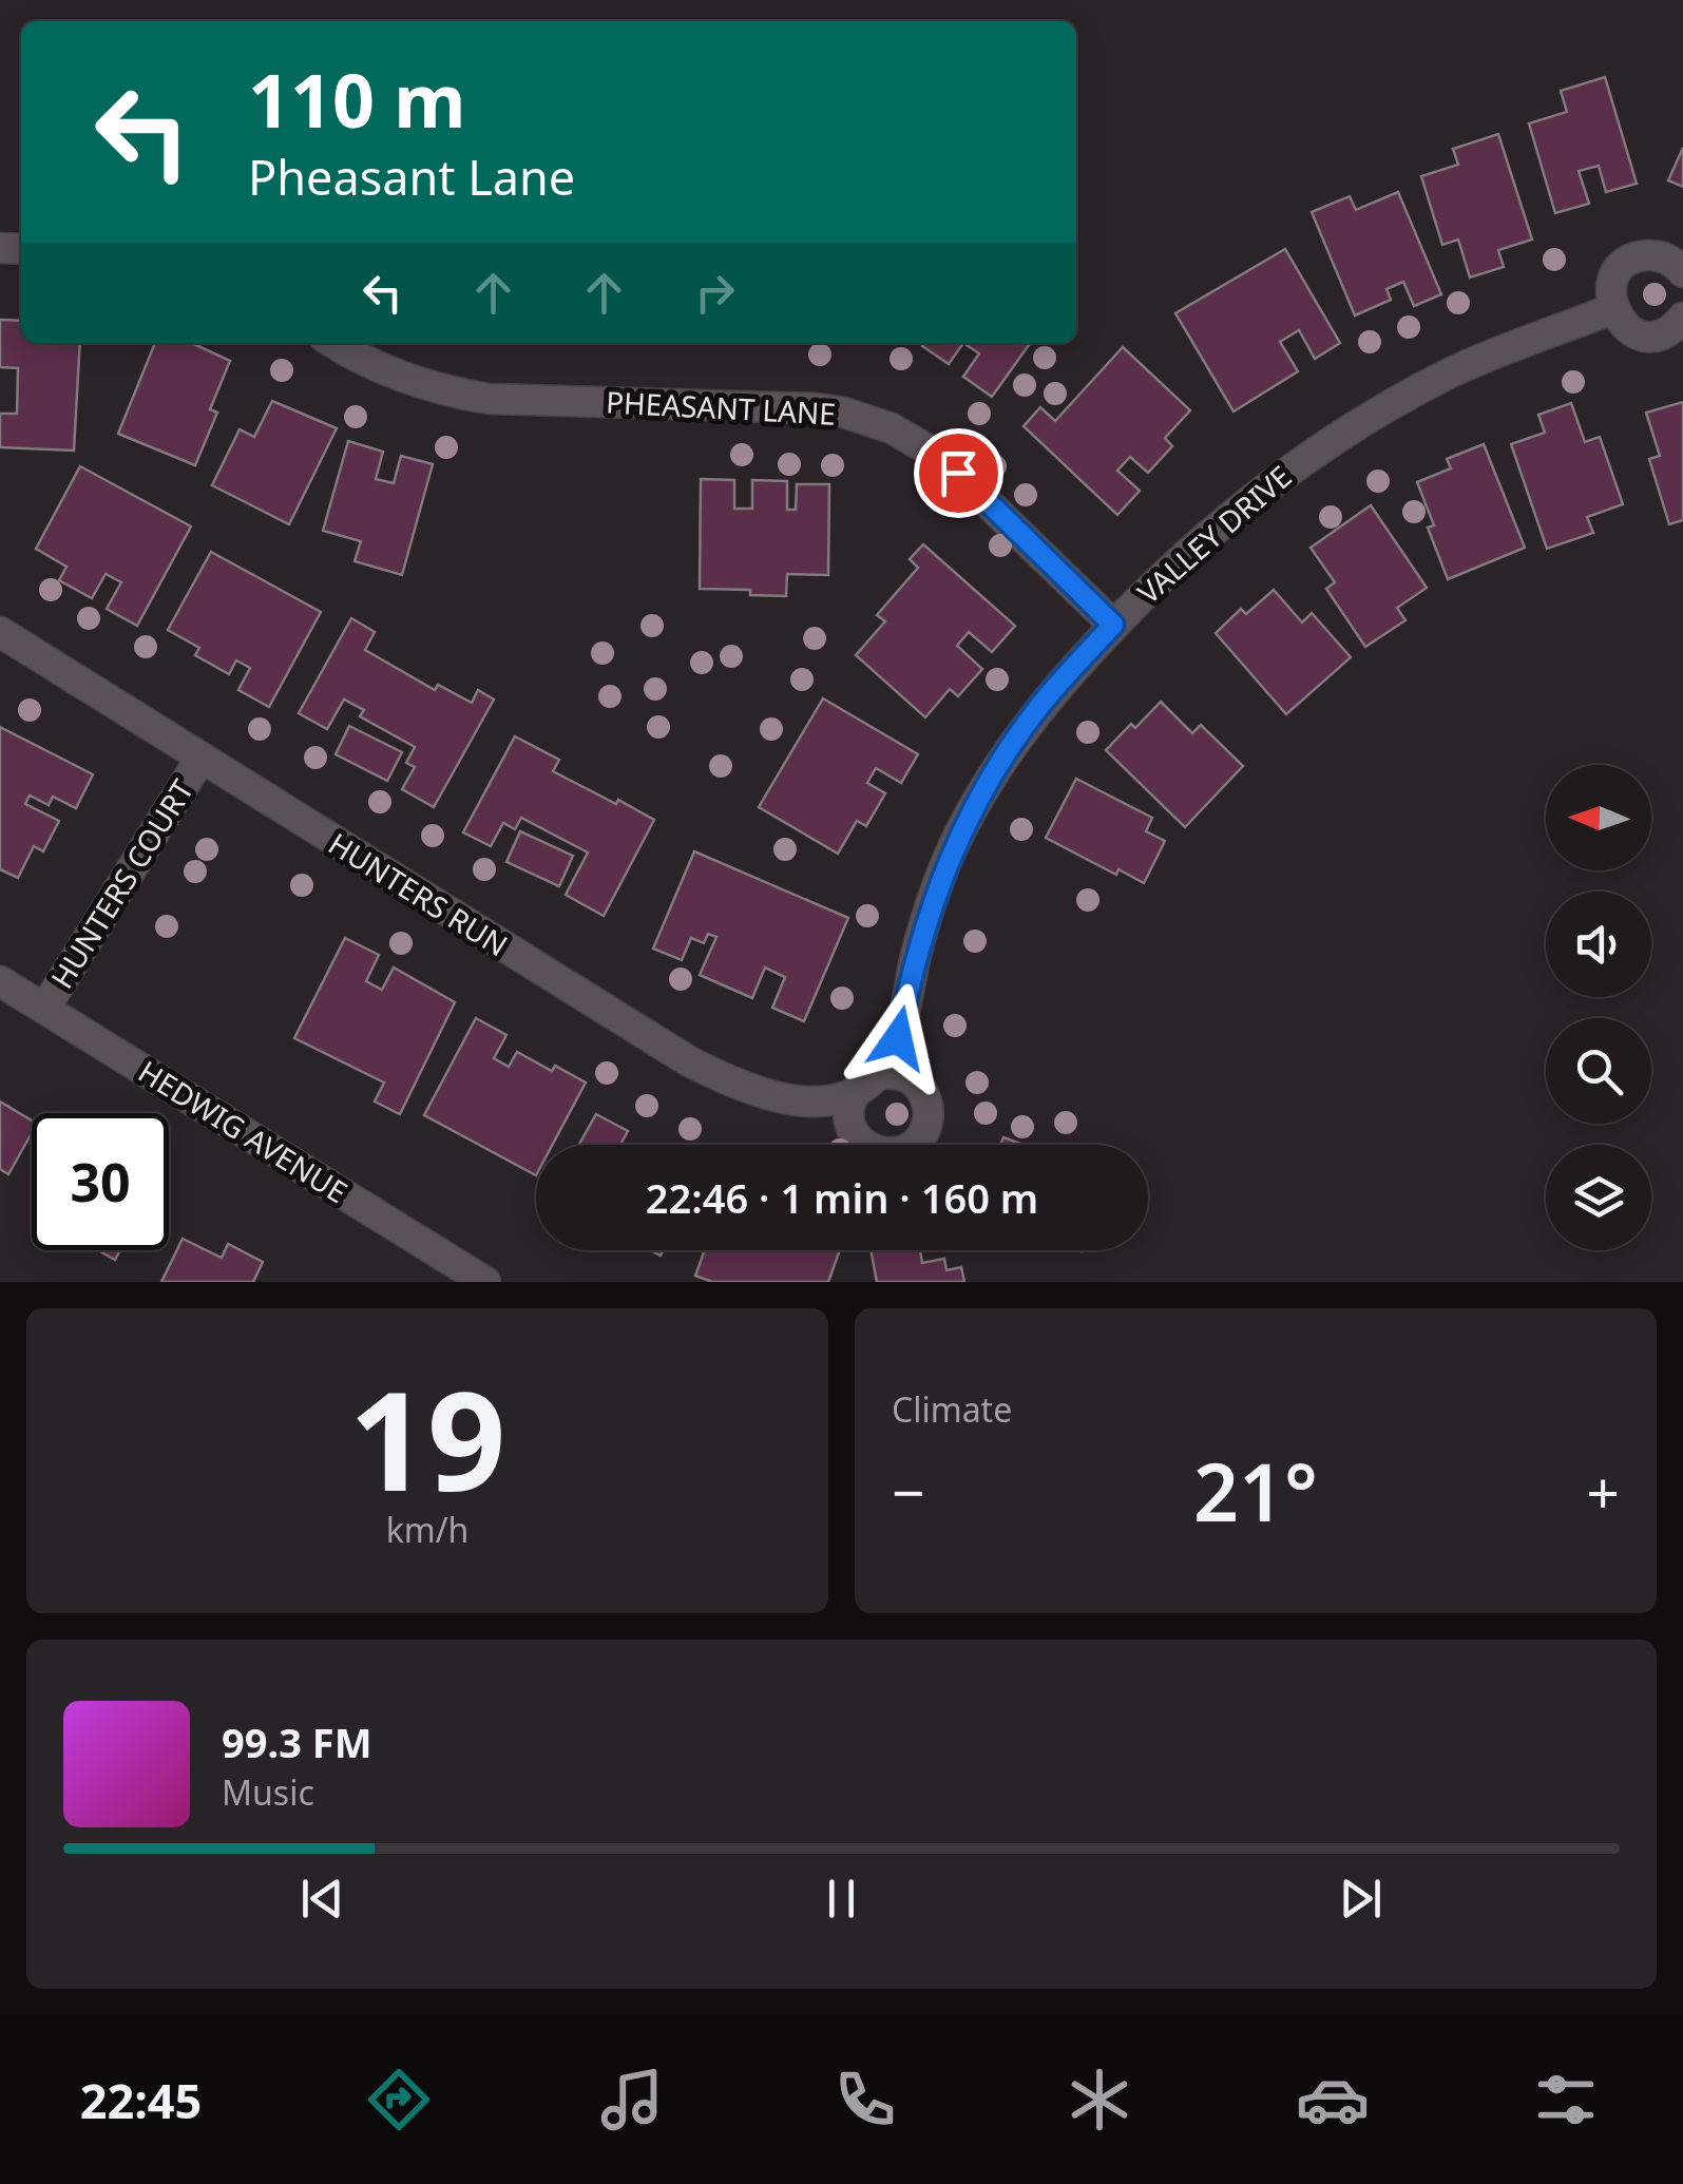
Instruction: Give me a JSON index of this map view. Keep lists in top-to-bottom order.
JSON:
{
  "streets": {
    "street": [
      "PHEASANT LANE",
      "VALLEY DRIVE",
      "HUNTERS COURT",
      "HUNTERS RUN",
      "HEDWIG AVENUE"
    ]
  },
  "crossings": [
    ["PHEASANT LANE", "VALLEY DRIVE"],
    ["VALLEY DRIVE", "HUNTERS RUN"],
    ["HUNTERS COURT", "HUNTERS RUN"],
    ["HUNTERS COURT", "HEDWIG AVENUE"]
  ],
  "north": "left",
  "page": {
    "turn": ["110 m", "Pheasant Lane"],
    "limit": "30",
    "trip": "22:46 · 1 min · 160 m",
    "tile": [
      ["19", "km/h"],
      "Climate"
    ],
    "heat": ["−", "21°", "+"],
    "song": ["99.3 FM", "Music"],
    "tabs": "22:45"
  }
}
